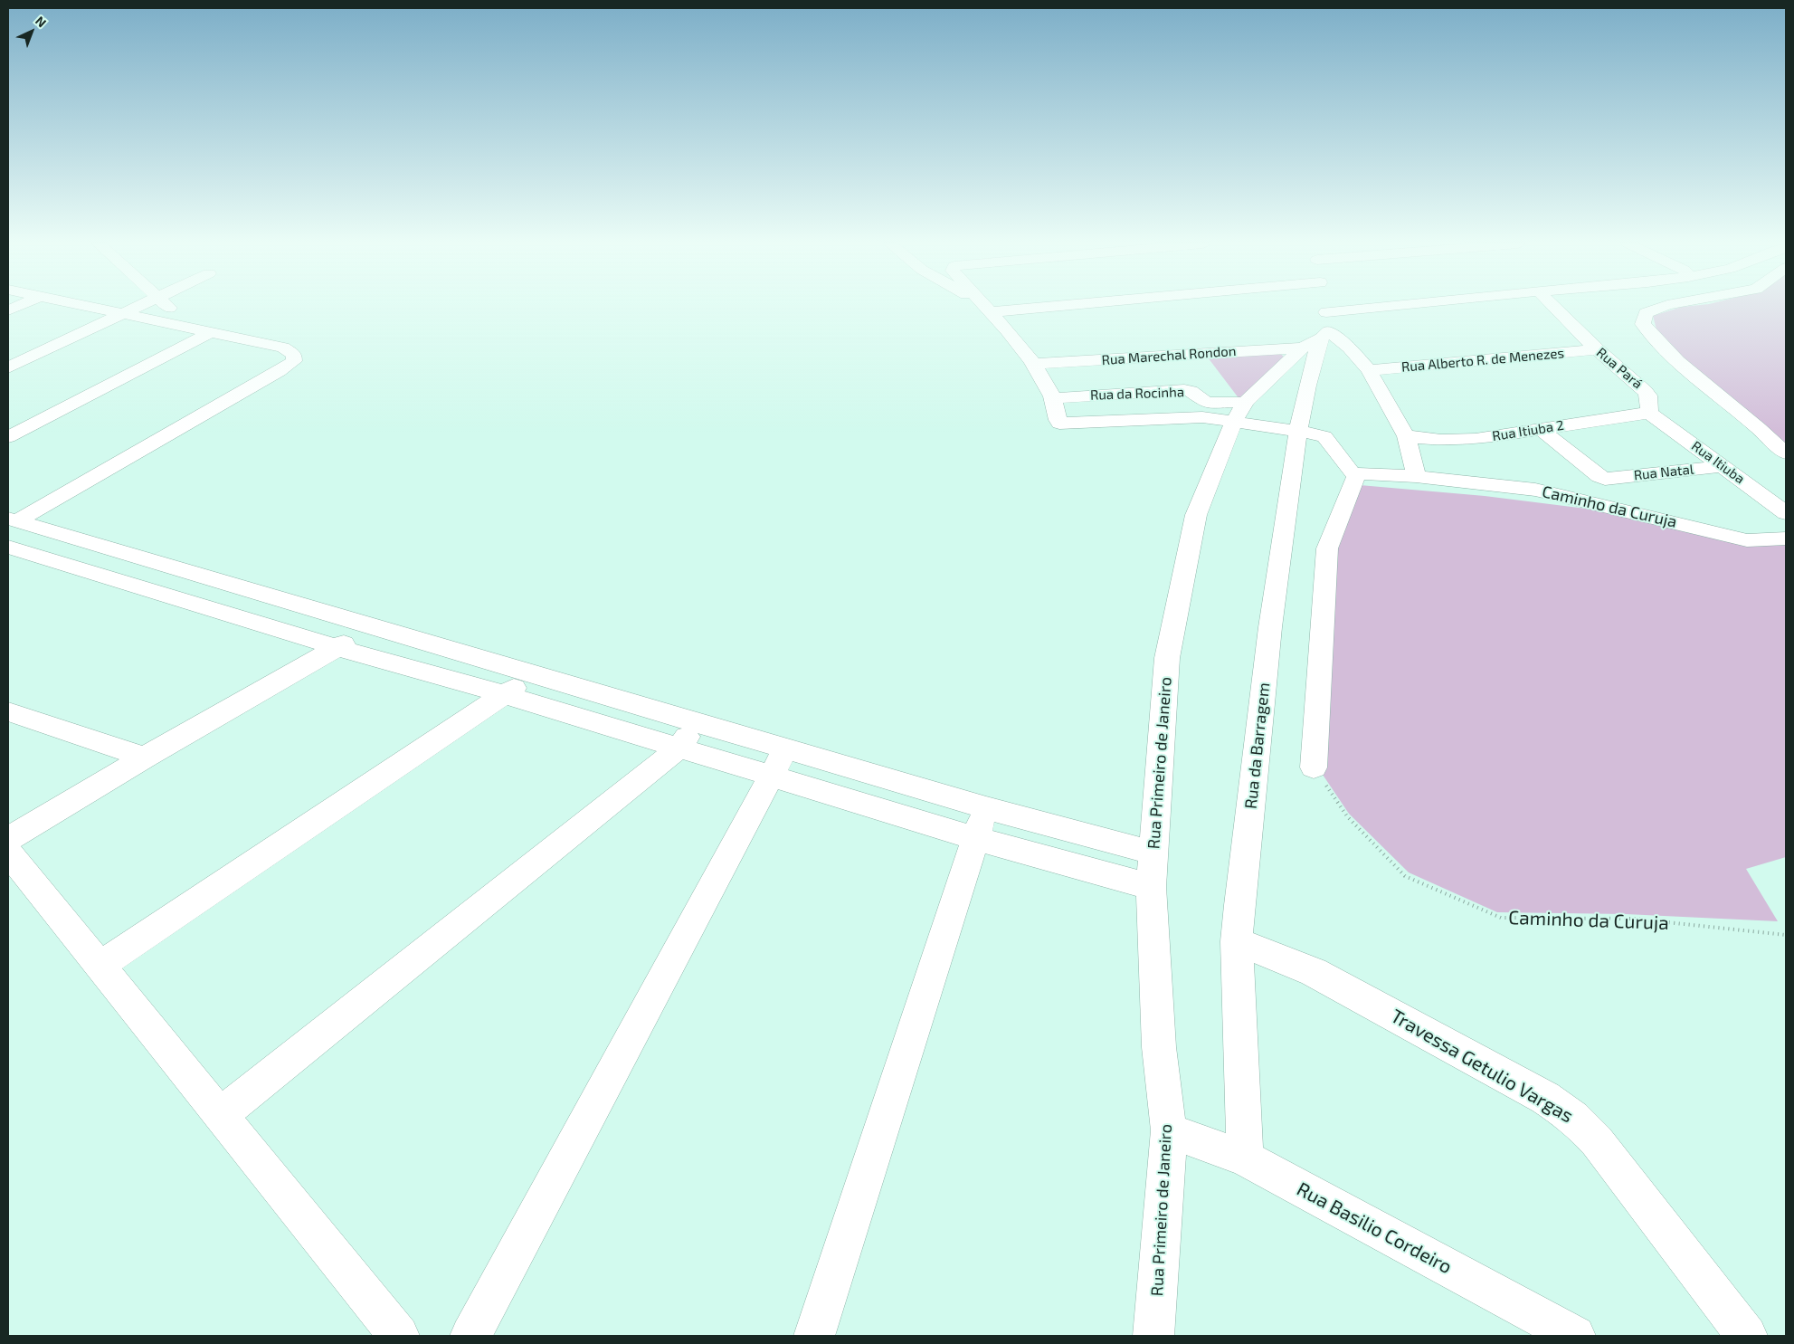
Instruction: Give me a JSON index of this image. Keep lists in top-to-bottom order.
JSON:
{
  "streets": {
    "street": [
      "Rua Marechal Rondon",
      "Rua Alberto R. de Menezes",
      "Rua Pará",
      "Rua da Rocinha",
      "Rua Itiuba 2",
      "Rua Itiuba",
      "Rua Natal",
      "Caminho da Curuja",
      "Rua da Barragem",
      "Rua Primeiro de Janeiro",
      "Travessa Getulio Vargas",
      "Rua Basilio Cordeiro"
    ]
  },
  "crossings": [
    ["Rua Marechal Rondon", "Rua da Barragem"],
    ["Rua Marechal Rondon", "Rua Primeiro de Janeiro"],
    ["Rua Alberto R. de Menezes", "Rua Pará"],
    ["Rua Pará", "Rua Itiuba 2"],
    ["Rua Pará", "Rua Itiuba"],
    ["Rua da Rocinha", "Rua Primeiro de Janeiro"],
    ["Rua Itiuba 2", "Rua Itiuba"],
    ["Rua Itiuba 2", "Rua Natal"],
    ["Rua Itiuba", "Rua Natal"],
    ["Rua da Barragem", "Rua Primeiro de Janeiro"],
    ["Rua da Barragem", "Travessa Getulio Vargas"],
    ["Rua da Barragem", "Rua Basilio Cordeiro"],
    ["Rua Primeiro de Janeiro", "Rua Basilio Cordeiro"]
  ],
  "north": "top right"
}
